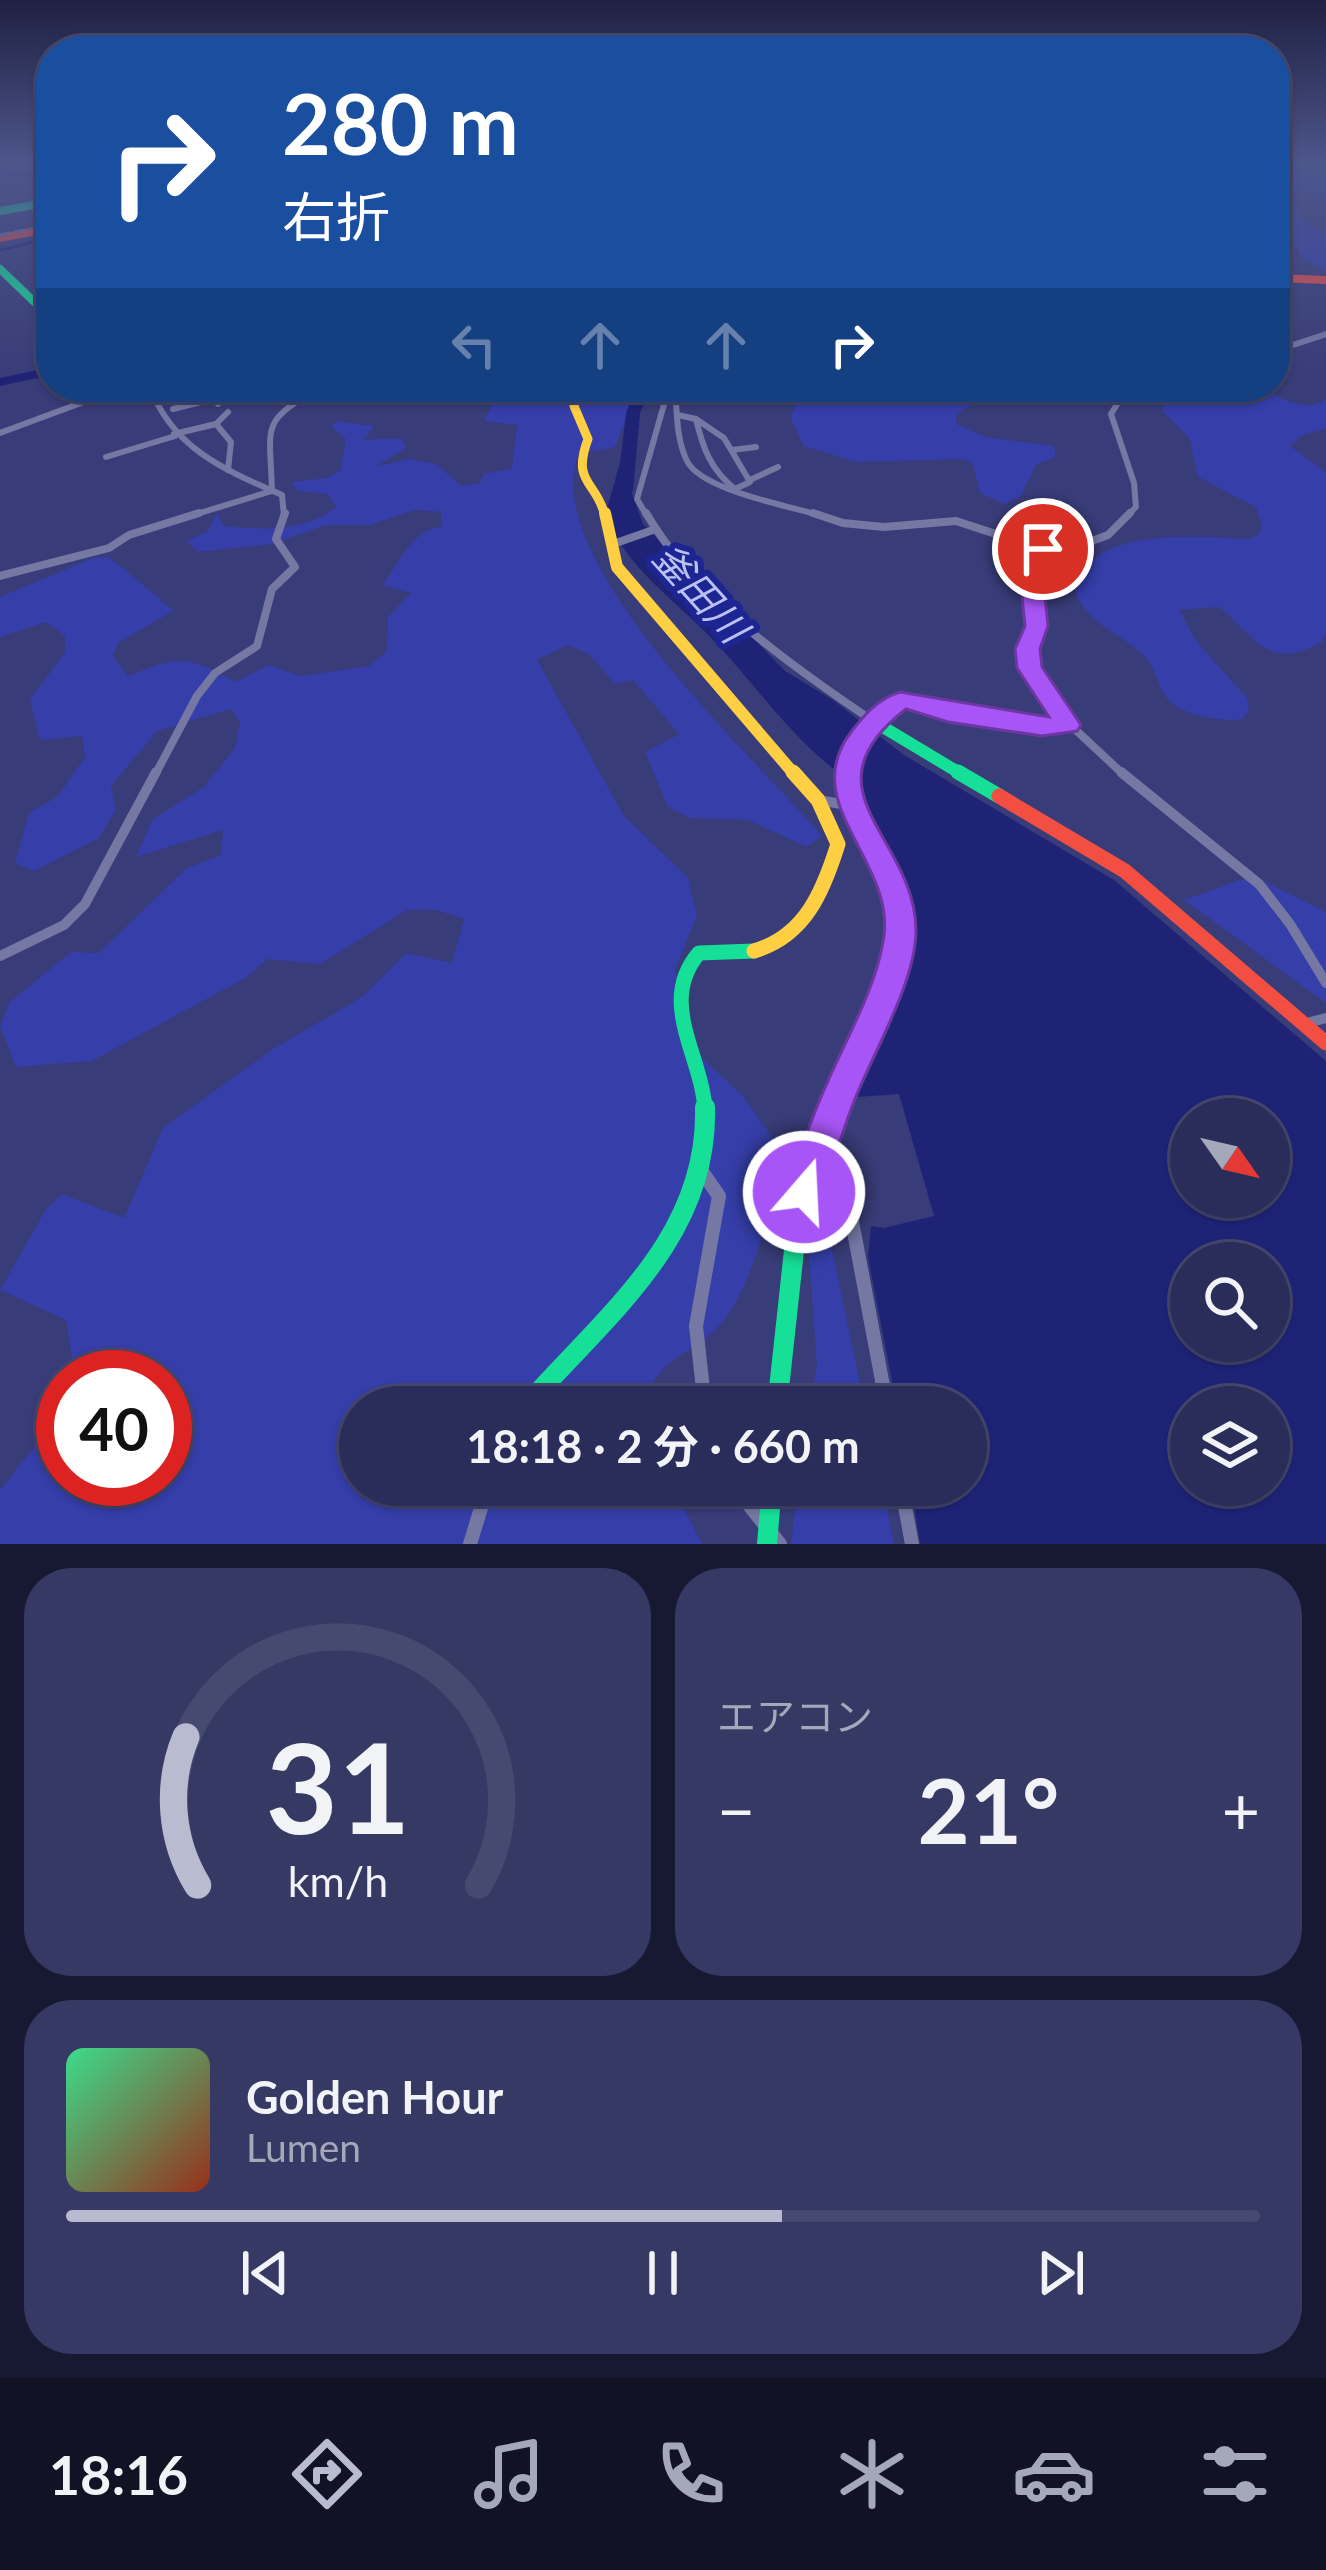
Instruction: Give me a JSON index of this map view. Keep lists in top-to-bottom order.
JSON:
{
  "water": ["釜田川"],
  "north": "bottom right",
  "page": {
    "turn": ["280 m", "右折"],
    "limit": "40",
    "trip": "18:18 · 2 分 · 660 m",
    "tile": "エアコン",
    "heat": ["−", "21°", "+"],
    "song": ["Golden Hour", "Lumen"],
    "tabs": "18:16",
    "gauge": ["31", "km/h"]
  }
}
